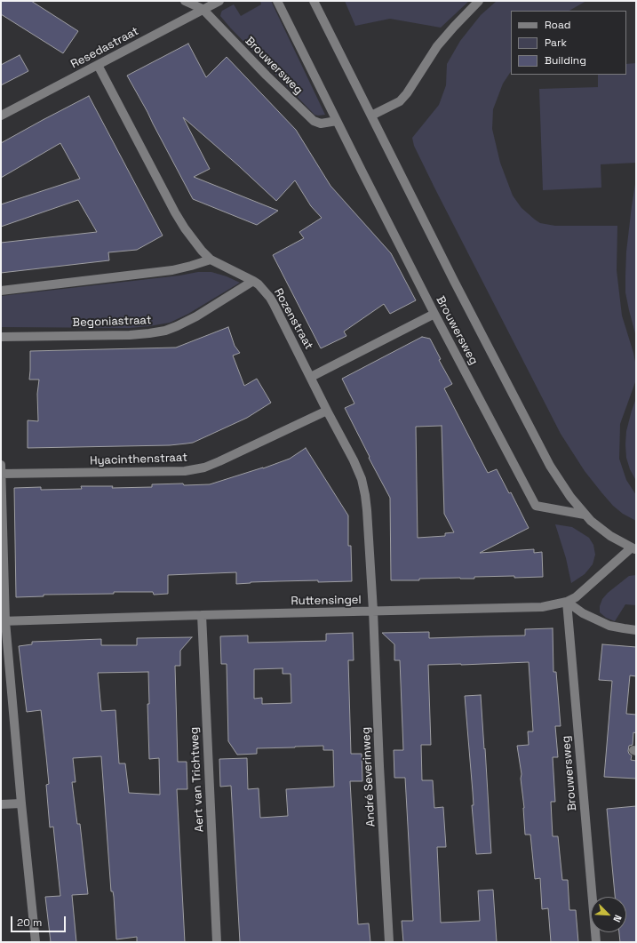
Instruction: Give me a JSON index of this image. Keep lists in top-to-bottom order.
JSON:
{
  "streets": {
    "street": [
      "Resedastraat",
      "Brouwersweg",
      "Rozenstraat",
      "Begoniastraat",
      "Hyacinthenstraat",
      "Ruttensingel",
      "André Severinweg",
      "Aert van Trichtweg"
    ]
  },
  "crossings": [
    ["Resedastraat", "Brouwersweg"],
    ["Resedastraat", "Rozenstraat"],
    ["Brouwersweg", "Ruttensingel"],
    ["Rozenstraat", "Begoniastraat"],
    ["Rozenstraat", "Hyacinthenstraat"],
    ["Rozenstraat", "Ruttensingel"],
    ["Rozenstraat", "André Severinweg"],
    ["Ruttensingel", "André Severinweg"],
    ["Ruttensingel", "Aert van Trichtweg"]
  ],
  "legend": ["Road", "Park", "Building"],
  "scale_bar": "20 m",
  "north": "bottom right"
}
